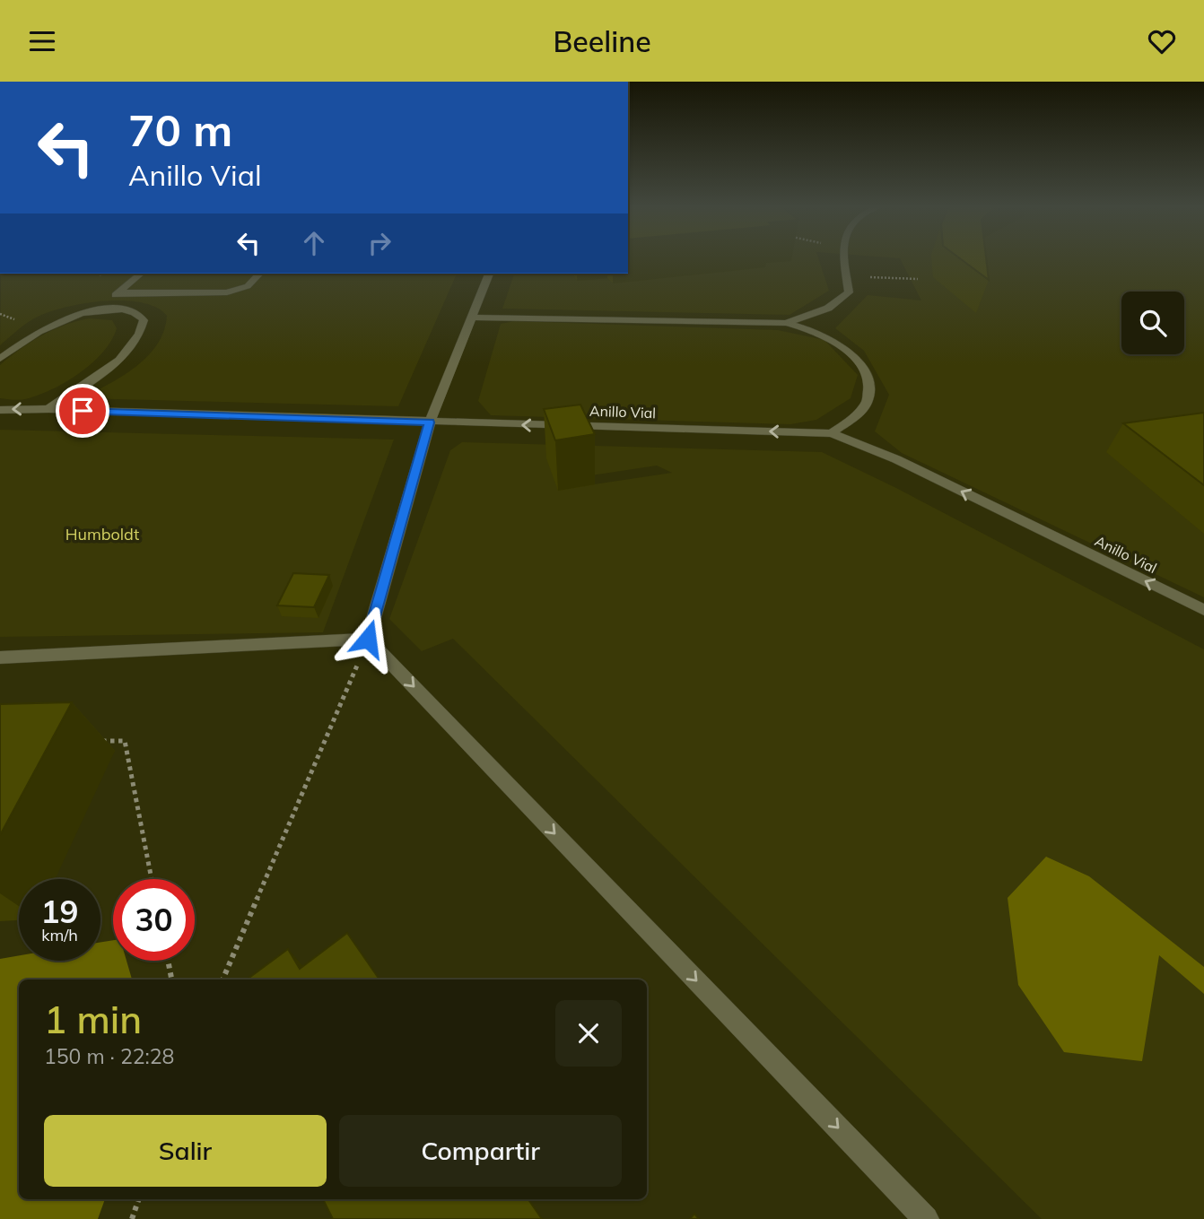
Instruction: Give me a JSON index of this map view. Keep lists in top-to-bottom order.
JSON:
{
  "streets": {
    "street": ["Anillo Vial"]
  },
  "parks": ["Humboldt"],
  "page": {
    "header": "Beeline",
    "turn": ["70 m", "Anillo Vial"],
    "speed": "19 km/h",
    "limit": "30",
    "heading": ["1 min", "150 m · 22:28"],
    "buttons": ["Salir", "Compartir"]
  }
}
